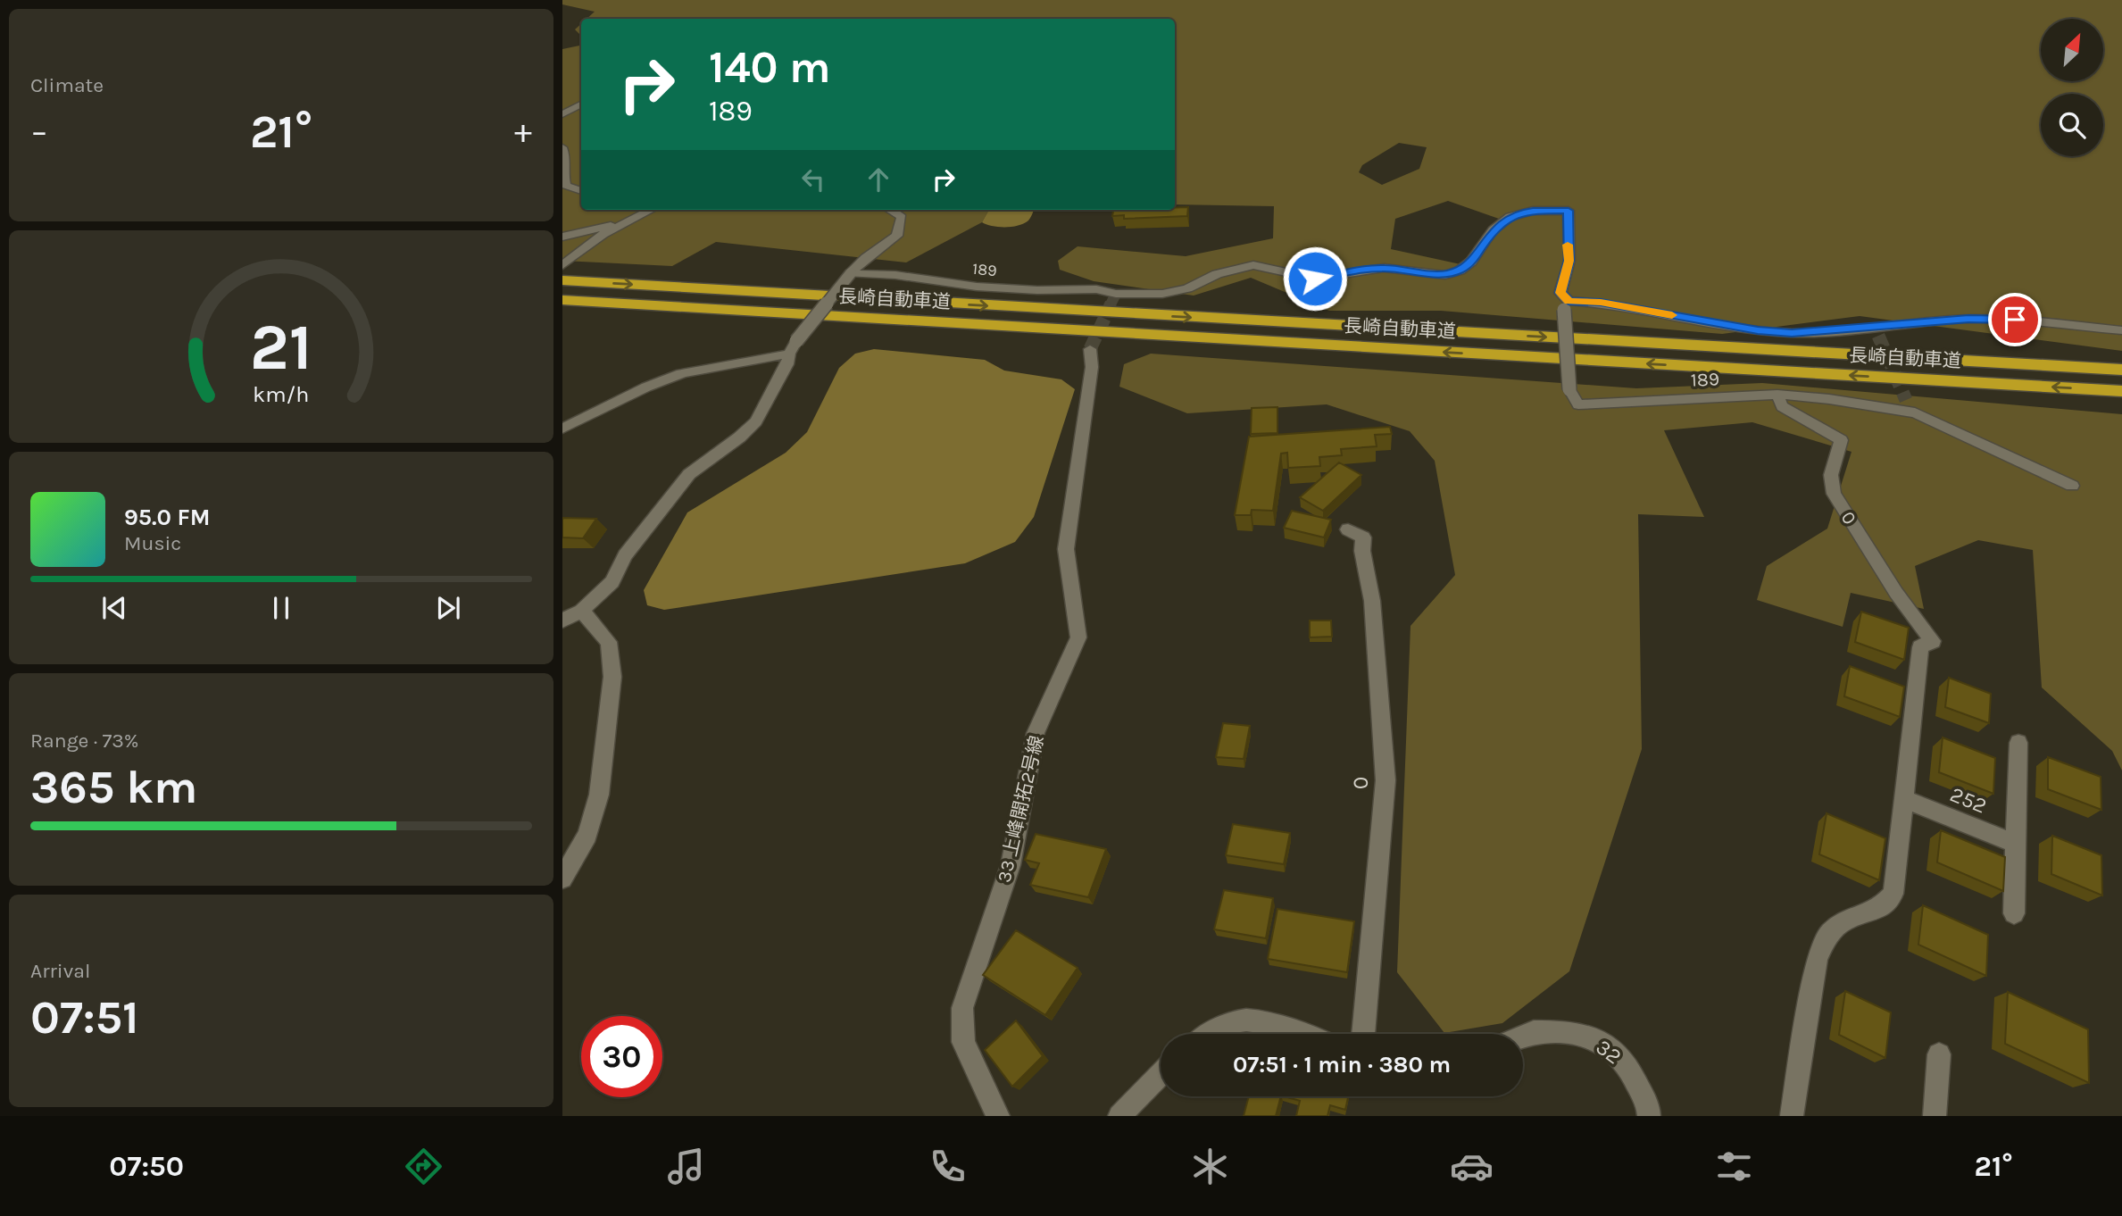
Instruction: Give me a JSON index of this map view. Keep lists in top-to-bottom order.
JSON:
{
  "streets": {
    "highway": ["長崎自動車道"],
    "street": [
      "189",
      "0",
      "252",
      "33 上峰開拓2号線",
      "32"
    ]
  },
  "crossings": [
    ["189", "0"],
    ["0", "252"]
  ],
  "north": "top right",
  "page": {
    "tile": [
      "Climate",
      ["Range · 73%", "365 km"],
      ["Arrival", "07:51"]
    ],
    "turn": ["140 m", "189"],
    "heat": ["−", "21°", "+"],
    "song": ["95.0 FM", "Music"],
    "limit": "30",
    "trip": "07:51 · 1 min · 380 m",
    "tabs": ["07:50", "21°"],
    "gauge": ["21", "km/h"]
  }
}
